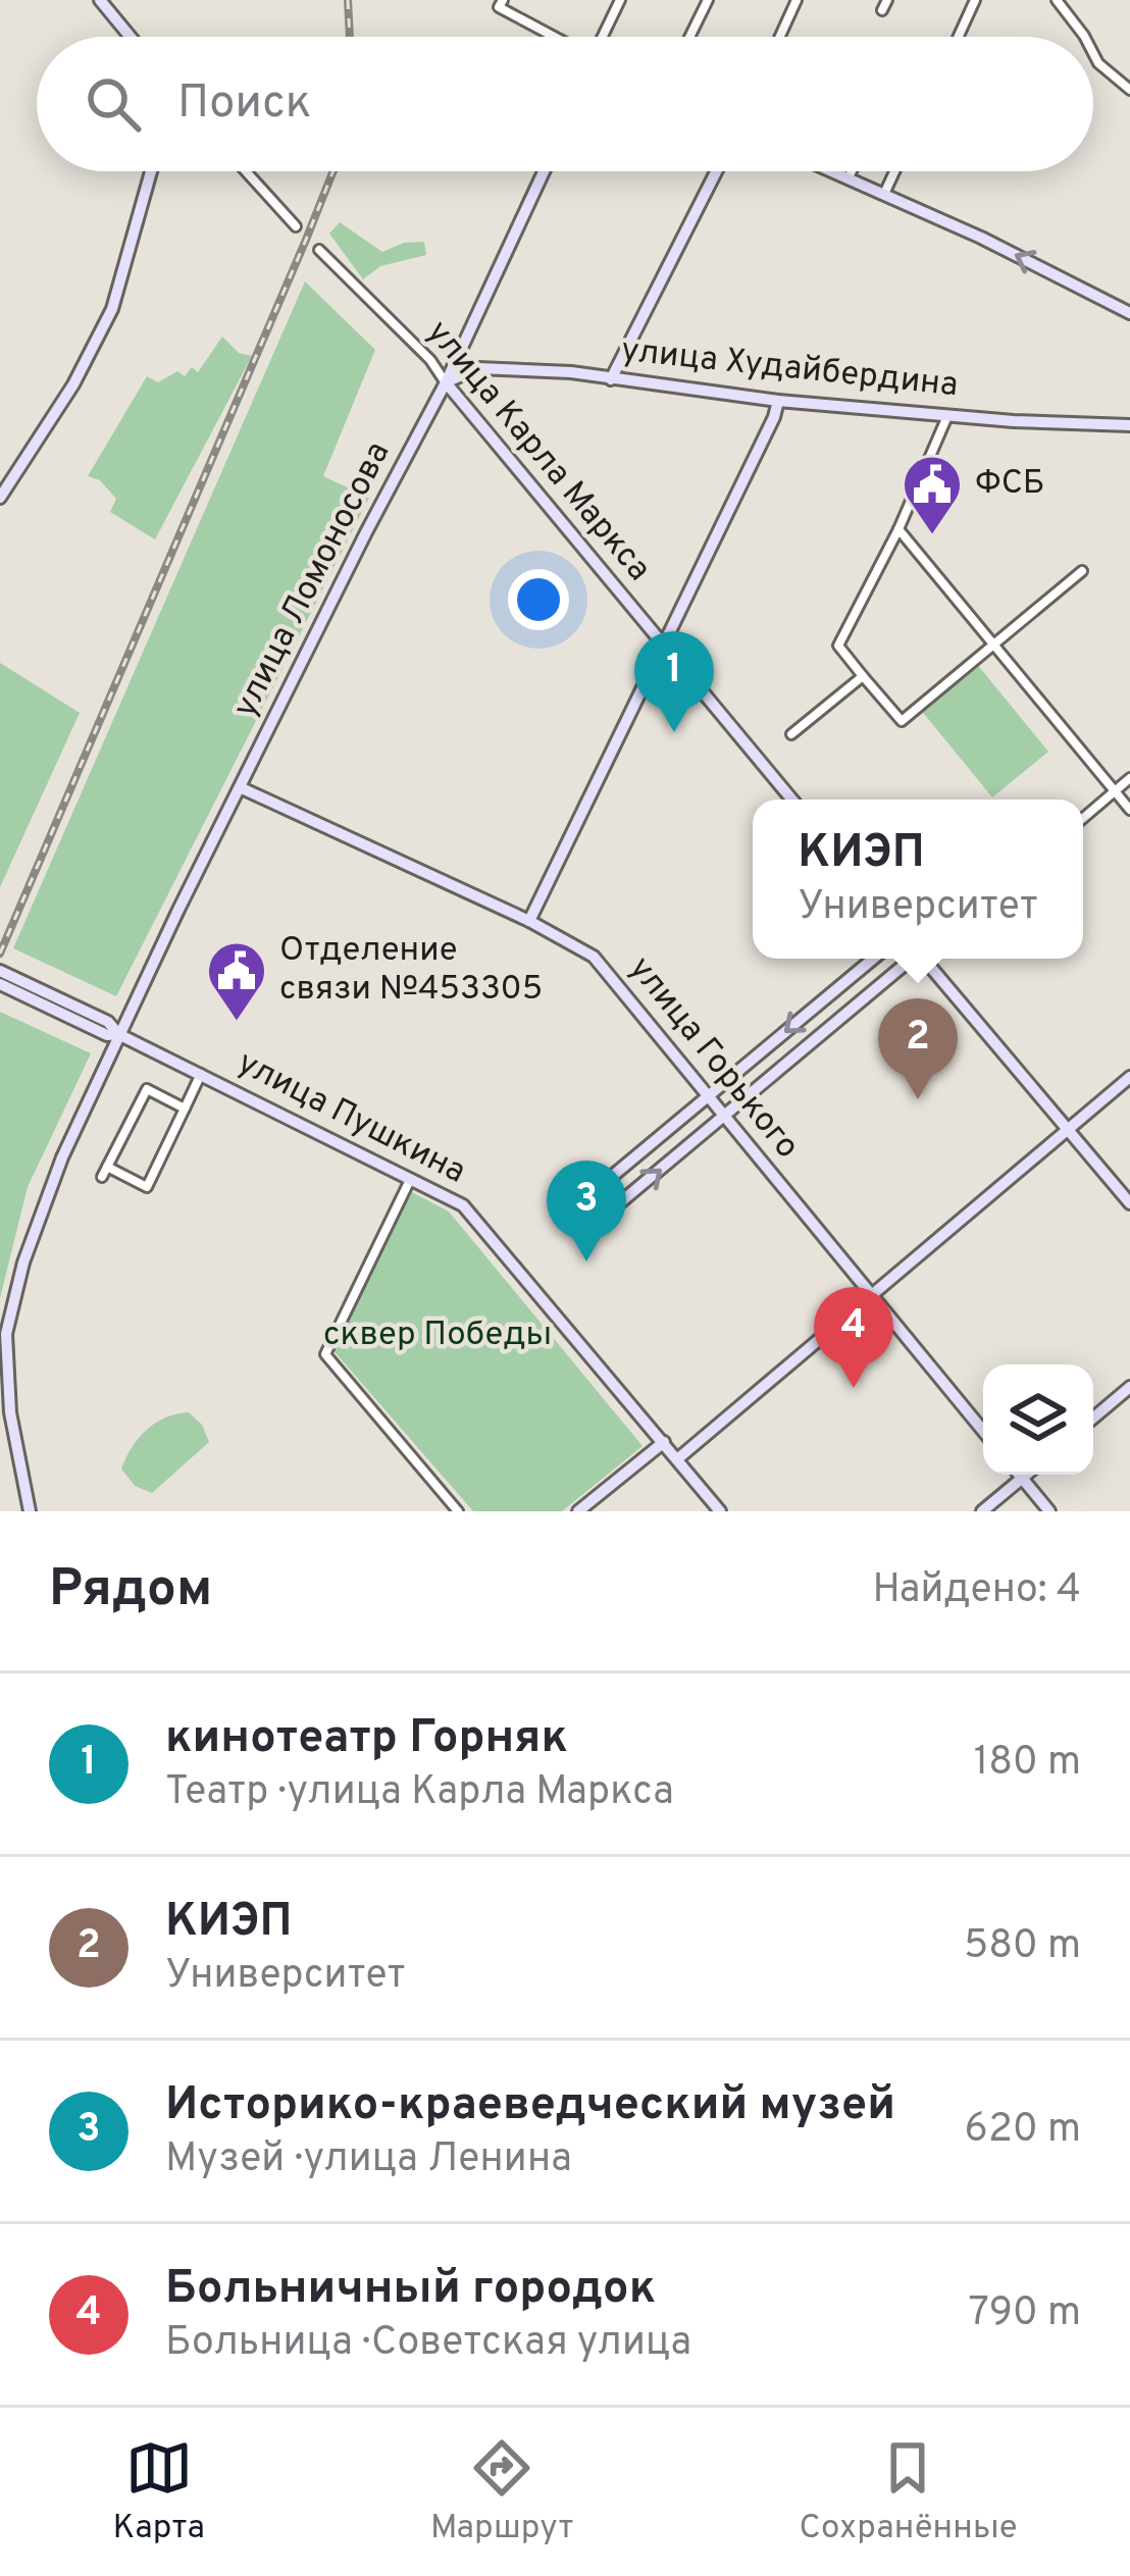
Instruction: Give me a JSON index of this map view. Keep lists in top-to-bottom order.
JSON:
{
  "streets": {
    "main road": [
      "улица Худайбердина",
      "улица Карла Маркса",
      "улица Ломоносова",
      "улица Горького",
      "улица Пушкина"
    ]
  },
  "crossings": [
    ["улица Худайбердина", "улица Карла Маркса"],
    ["улица Худайбердина", "улица Ломоносова"],
    ["улица Карла Маркса", "улица Ломоносова"],
    ["улица Ломоносова", "улица Горького"],
    ["улица Ломоносова", "улица Пушкина"]
  ],
  "parks": ["сквер Победы"],
  "places": {
    "public building": ["ФСБ", "Отделение связи №453305"]
  },
  "page": {
    "search": "Поиск",
    "pins": [
      "1",
      "2",
      "3",
      "4"
    ],
    "popup": ["КИЭП", "Университет"],
    "heading": ["Рядом", "Найдено: 4"],
    "list": [
      {
        "mark": "1",
        "name": "кинотеатр Горняк",
        "note": "Театр · улица Карла Маркса",
        "value": "180 m"
      },
      {
        "mark": "2",
        "name": "КИЭП",
        "note": "Университет",
        "value": "580 m"
      },
      {
        "mark": "3",
        "name": "Историко-краеведческий музей",
        "note": "Музей · улица Ленина",
        "value": "620 m"
      },
      {
        "mark": "4",
        "name": "Больничный городок",
        "note": "Больница · Советская улица",
        "value": "790 m"
      }
    ],
    "nav": ["Карта", "Маршрут", "Сохранённые"]
  }
}
